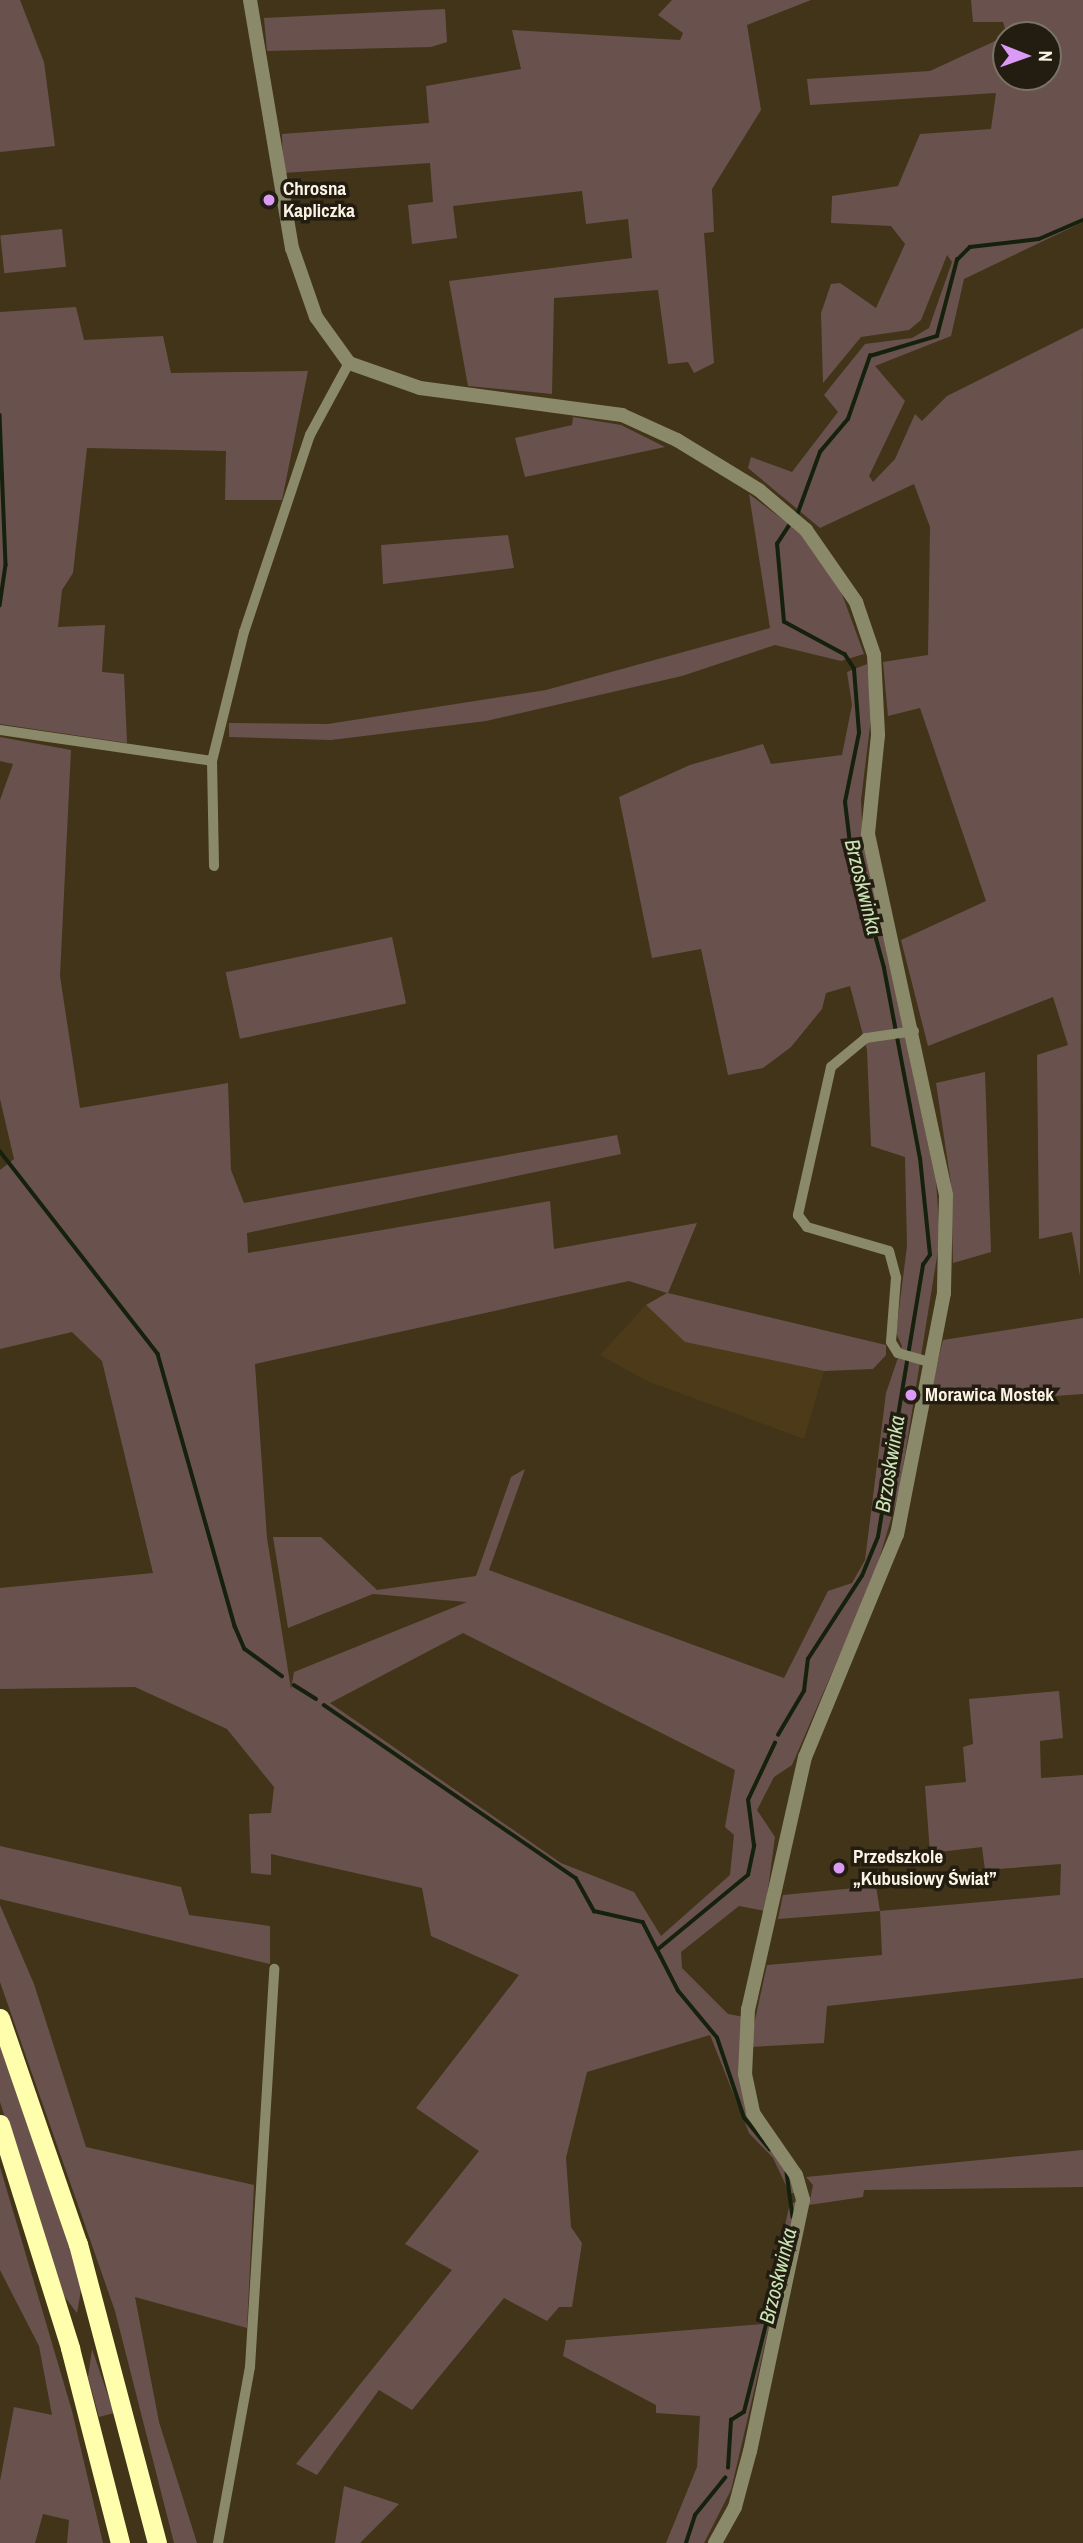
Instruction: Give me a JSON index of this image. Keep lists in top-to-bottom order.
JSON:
{
  "water": ["Brzoskwinka"],
  "places": ["Chrosna Kapliczka", "Morawica Mostek", "Przedszkole „Kubusiowy Świat”"],
  "north": "right"
}
